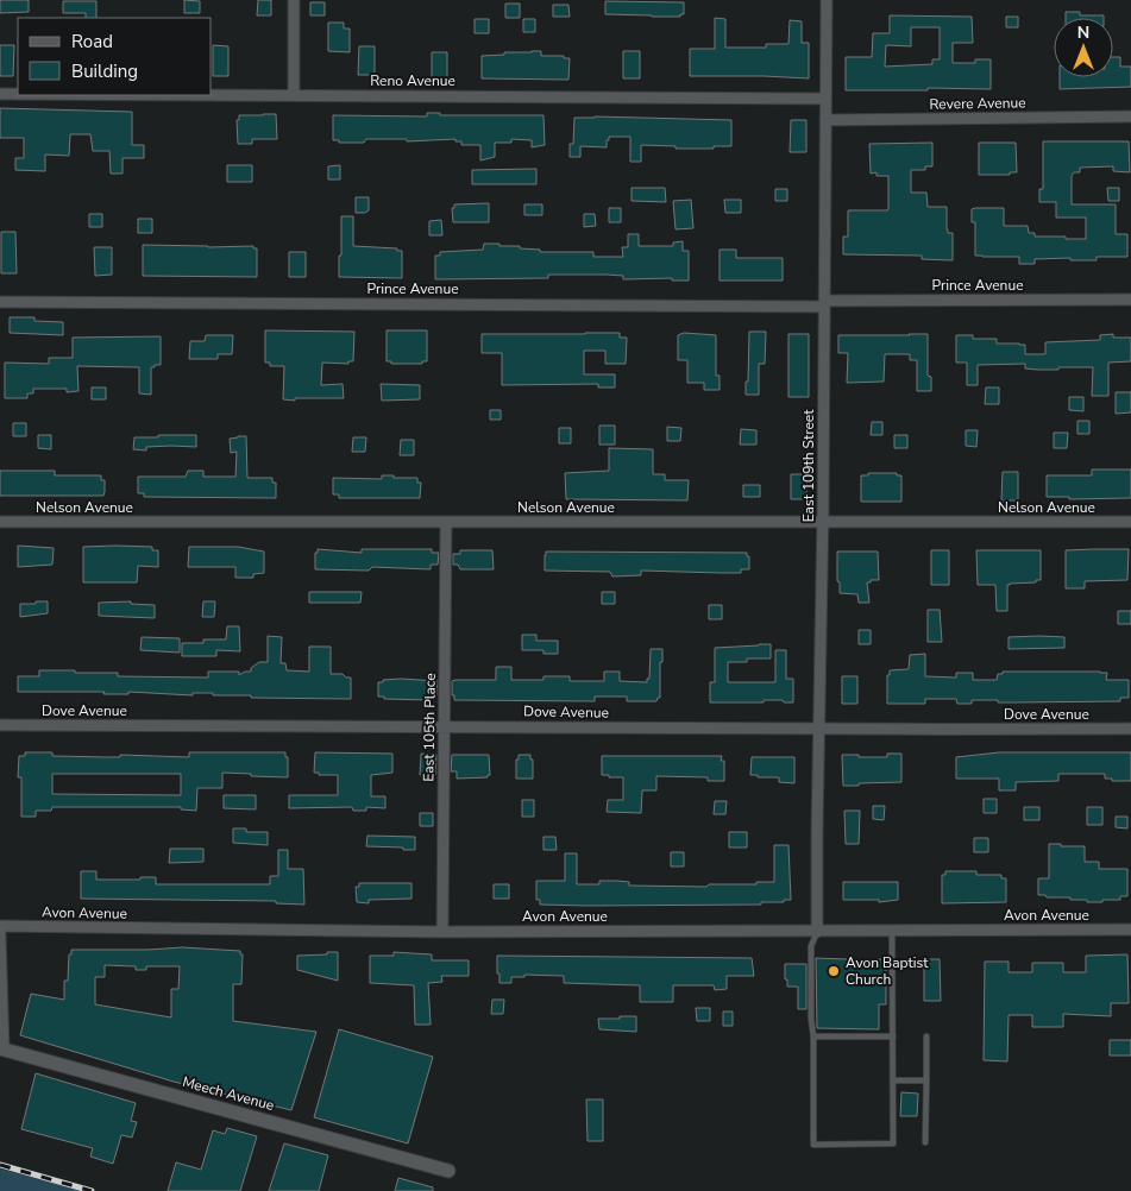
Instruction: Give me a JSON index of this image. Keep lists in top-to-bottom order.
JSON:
{
  "streets": {
    "street": [
      "Reno Avenue",
      "Revere Avenue",
      "Prince Avenue",
      "East 109th Street",
      "Nelson Avenue",
      "Dove Avenue",
      "East 105th Place",
      "Avon Avenue",
      "Meech Avenue"
    ]
  },
  "crossings": [
    ["Reno Avenue", "East 109th Street"],
    ["Revere Avenue", "East 109th Street"],
    ["Prince Avenue", "East 109th Street"],
    ["East 109th Street", "Nelson Avenue"],
    ["East 109th Street", "Dove Avenue"],
    ["East 109th Street", "Avon Avenue"],
    ["Nelson Avenue", "East 105th Place"],
    ["Dove Avenue", "East 105th Place"],
    ["East 105th Place", "Avon Avenue"]
  ],
  "places": ["Avon Baptist Church"],
  "legend": ["Road", "Building"],
  "north": "top"
}
